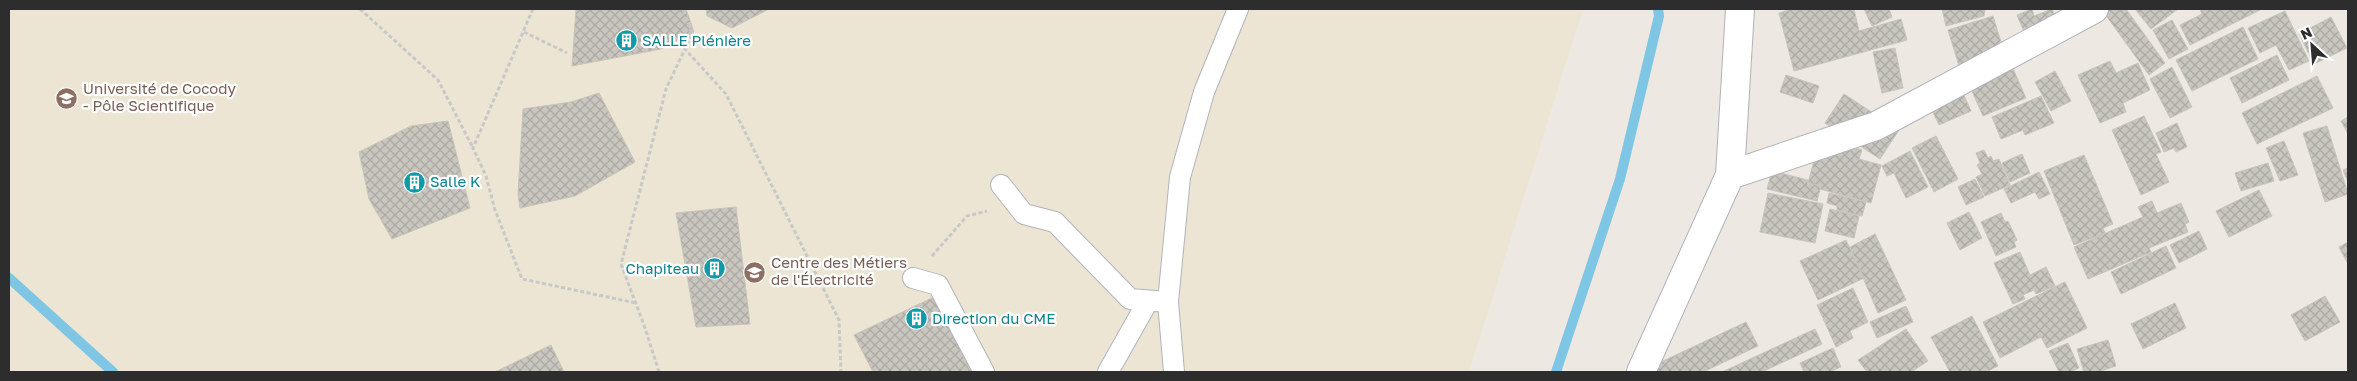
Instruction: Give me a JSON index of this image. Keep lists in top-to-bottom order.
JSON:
{
  "places": {
    "building": [
      "SALLE Plénière",
      "Salle K",
      "Chapiteau",
      "Direction du CME"
    ],
    "school or university": ["Université de Cocody - Pôle Scientifique", "Centre des Métiers de l'Électricité"]
  },
  "north": "top left"
}
